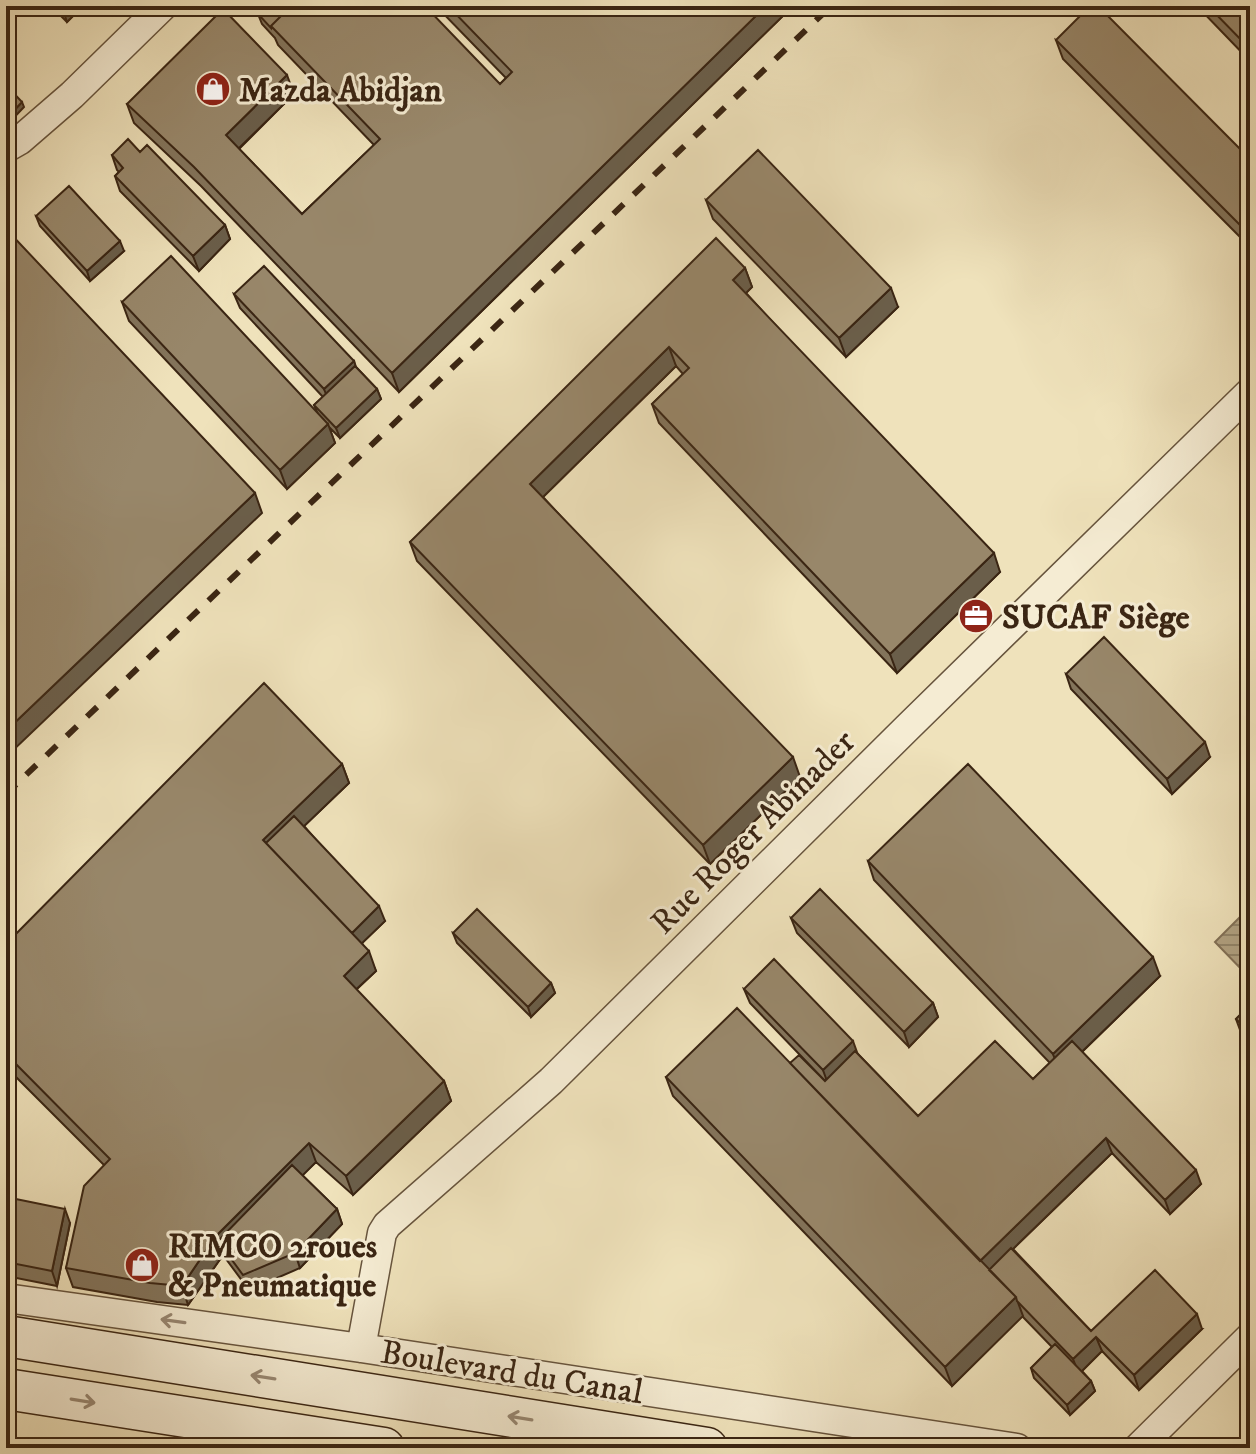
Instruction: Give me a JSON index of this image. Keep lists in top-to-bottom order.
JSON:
{
  "streets": {
    "main road": ["Boulevard du Canal"],
    "street": ["Rue Roger Abinader"]
  },
  "crossings": [
    ["Rue Roger Abinader", "Boulevard du Canal"]
  ],
  "places": {
    "shop": ["Mazda Abidjan", "RIMCO 2roues & Pneumatique"],
    "office": ["SUCAF Siège"]
  }
}
